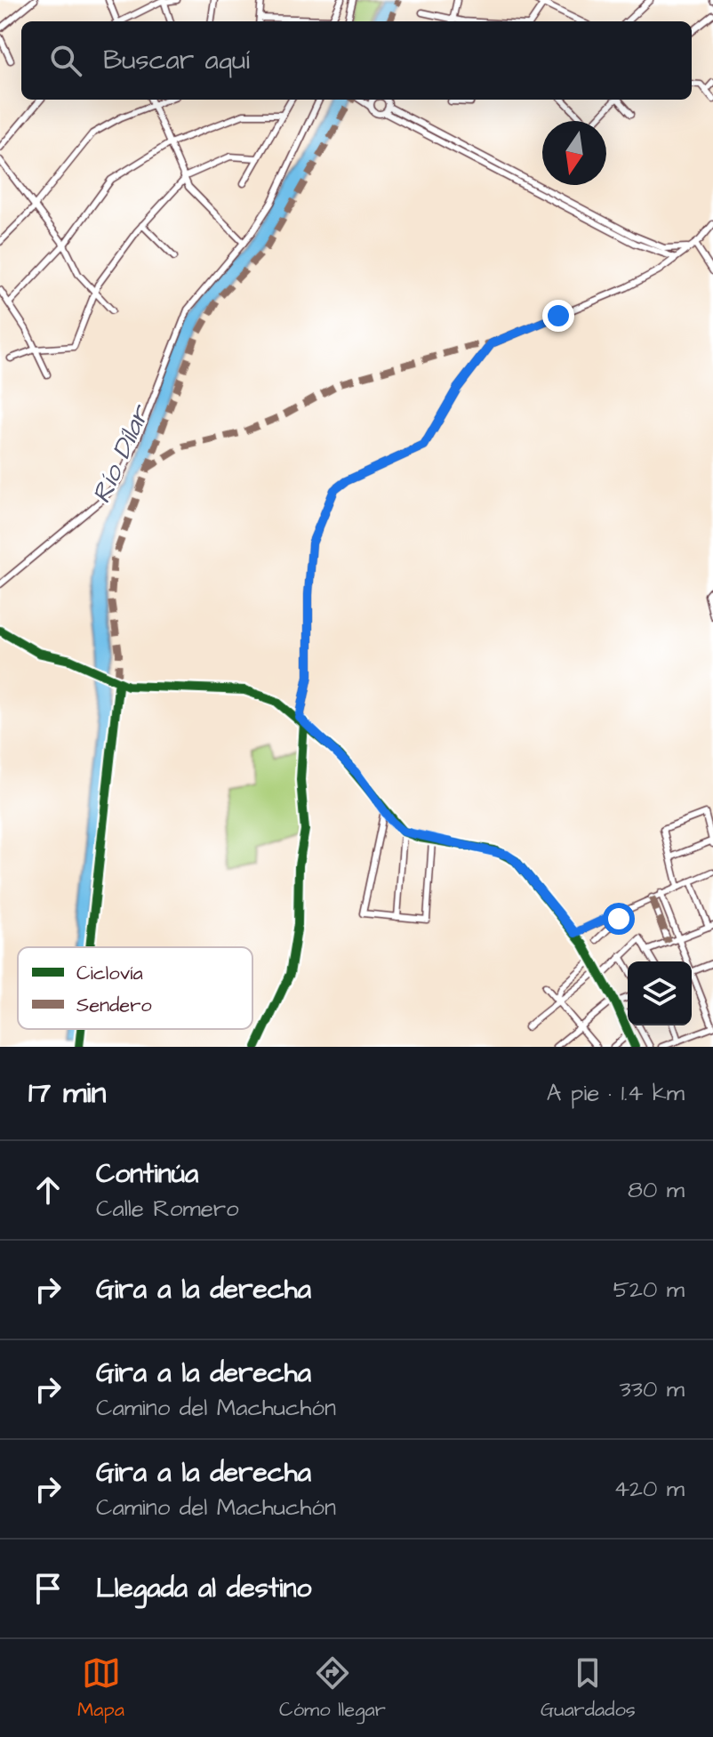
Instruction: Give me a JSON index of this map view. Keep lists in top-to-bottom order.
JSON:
{
  "water": ["Río Dílar"],
  "legend": ["Ciclovía", "Sendero"],
  "north": "bottom",
  "page": {
    "search": "Buscar aquí",
    "heading": ["17 min", "A pie · 1.4 km"],
    "list": [
      ["Continúa", "Calle Romero", "80 m"],
      ["Gira a la derecha", "520 m"],
      ["Gira a la derecha", "Camino del Machuchón", "330 m"],
      ["Gira a la derecha", "Camino del Machuchón", "420 m"],
      "Llegada al destino"
    ],
    "nav": ["Mapa", "Cómo llegar", "Guardados"]
  }
}
